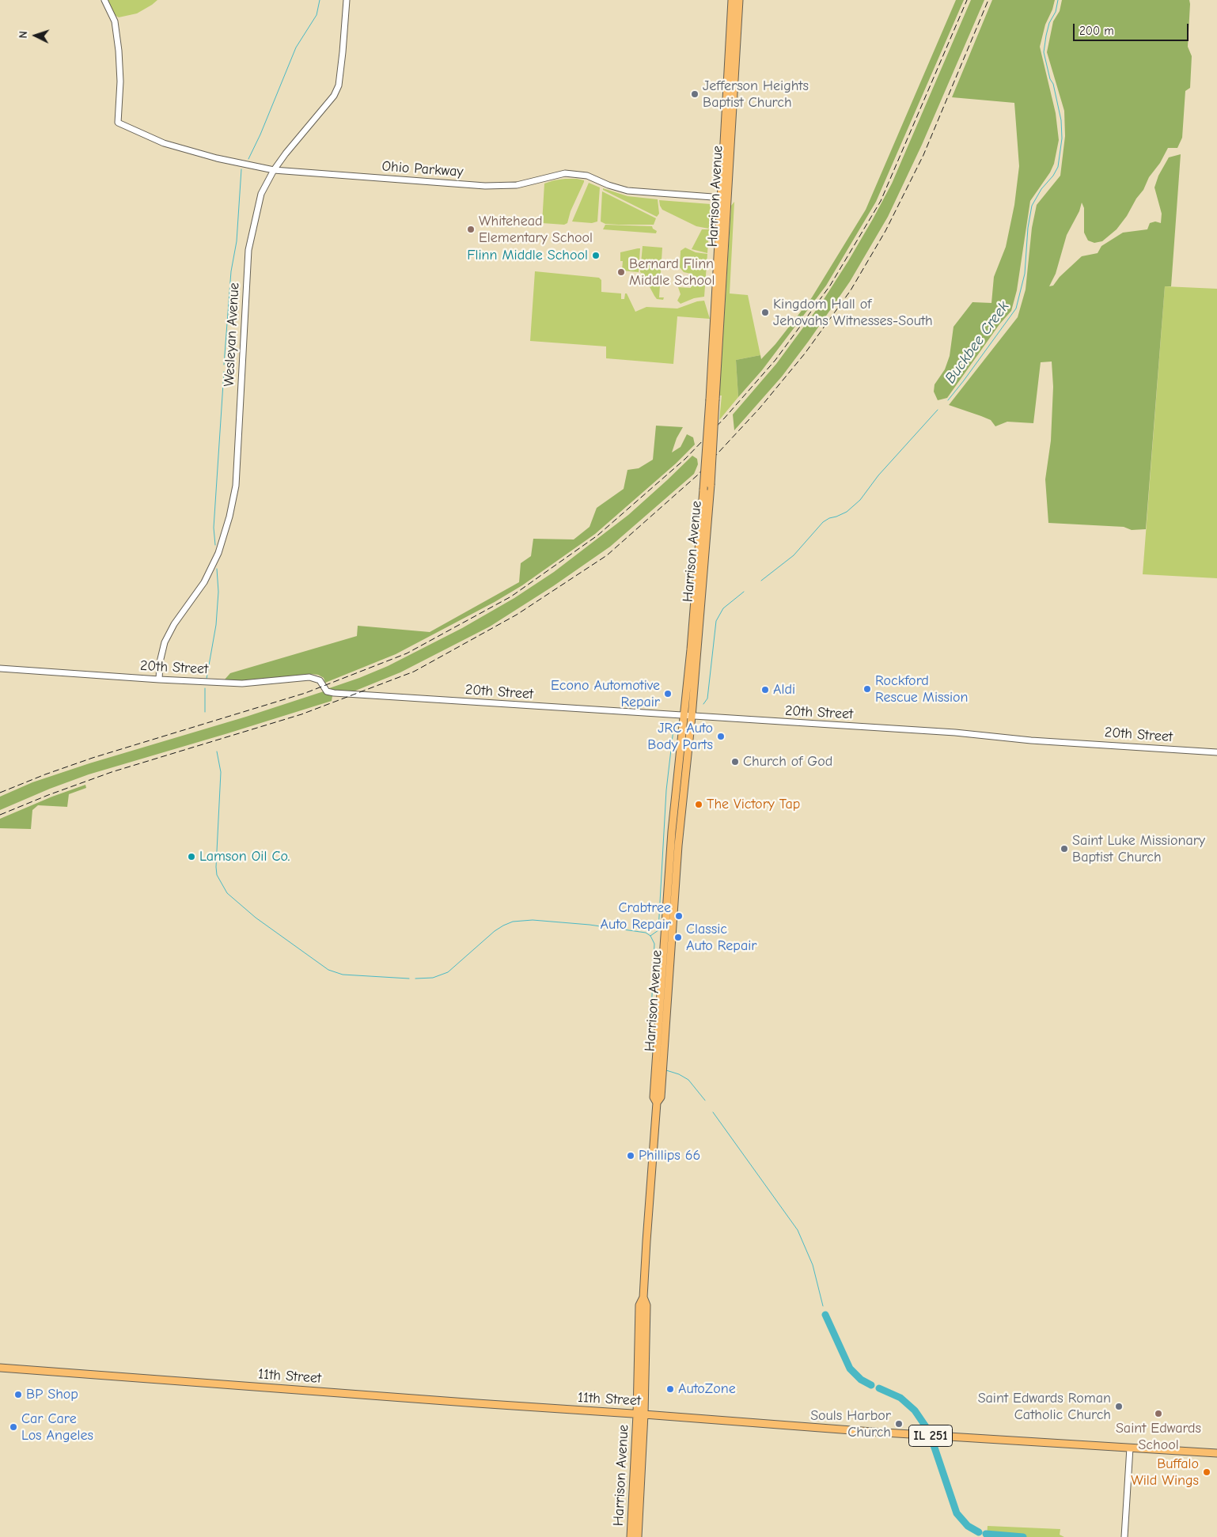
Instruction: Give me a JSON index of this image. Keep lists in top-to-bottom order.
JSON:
{
  "streets": {
    "main road": ["Harrison Avenue", "11th Street", "IL 251"],
    "street": ["Ohio Parkway", "Wesleyan Avenue", "20th Street"]
  },
  "crossings": [
    ["Ohio Parkway", "Harrison Avenue"],
    ["Ohio Parkway", "Wesleyan Avenue"],
    ["Harrison Avenue", "20th Street"],
    ["Harrison Avenue", "11th Street"],
    ["Wesleyan Avenue", "20th Street"]
  ],
  "water": ["Buckbee Creek"],
  "places": [
    "Jefferson Heights Baptist Church",
    "Whitehead Elementary School",
    "Flinn Middle School",
    "Bernard Flinn Middle School",
    "Kingdom Hall of Jehovahs Witnesses-South",
    "Rockford Rescue Mission",
    "Aldi",
    "Econo Automotive Repair",
    "JRC Auto Body Parts",
    "Church of God",
    "The Victory Tap",
    "Saint Luke Missionary Baptist Church",
    "Lamson Oil Co.",
    "Crabtree Auto Repair",
    "Classic Auto Repair",
    "Phillips 66",
    "AutoZone",
    "BP Shop",
    "Saint Edwards Roman Catholic Church",
    "Saint Edwards School",
    "Souls Harbor Church",
    "Car Care Los Angeles",
    "Buffalo Wild Wings"
  ],
  "scale_bar": "200 m",
  "north": "left"
}
